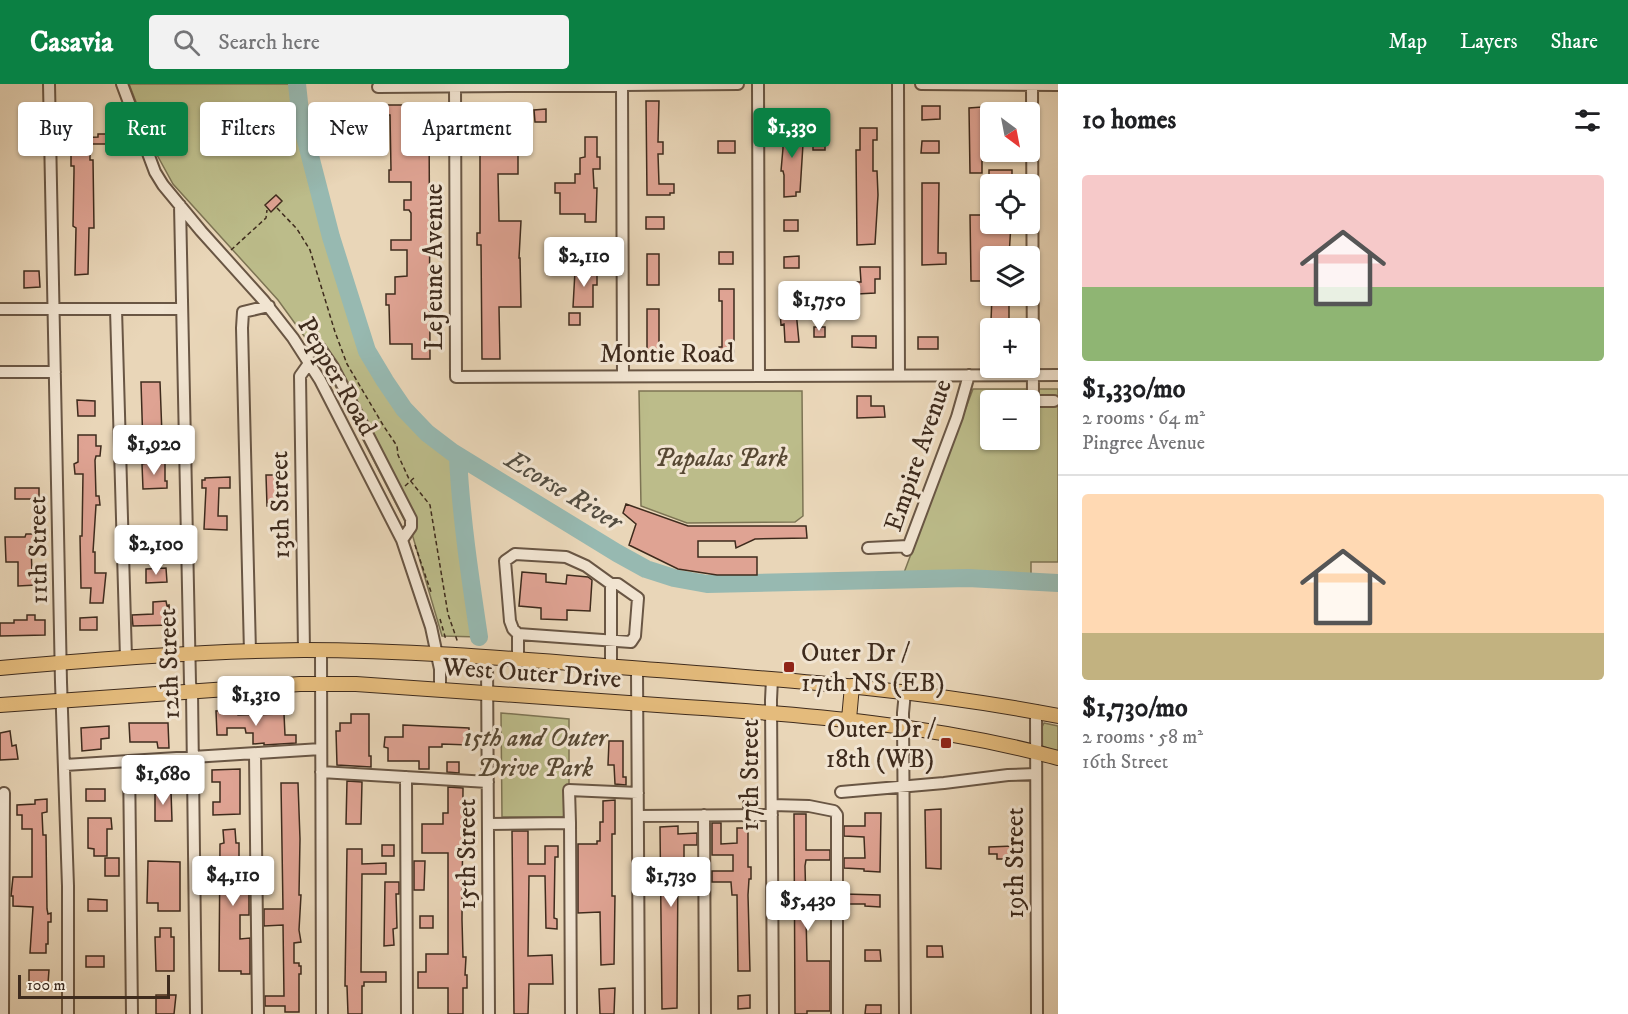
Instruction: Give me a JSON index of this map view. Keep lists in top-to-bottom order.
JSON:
{
  "streets": {
    "main road": ["West Outer Drive"],
    "street": [
      "LeJeune Avenue",
      "Montie Road",
      "Pepper Road",
      "Empire Avenue",
      "13th Street",
      "11th Street",
      "12th Street",
      "17th Street",
      "15th Street",
      "19th Street"
    ]
  },
  "crossings": [
    ["LeJeune Avenue", "Montie Road"],
    ["Montie Road", "Empire Avenue"],
    ["Pepper Road", "13th Street"],
    ["Pepper Road", "12th Street"],
    ["Pepper Road", "West Outer Drive"],
    ["13th Street", "West Outer Drive"],
    ["11th Street", "West Outer Drive"],
    ["12th Street", "West Outer Drive"],
    ["West Outer Drive", "17th Street"],
    ["West Outer Drive", "15th Street"],
    ["West Outer Drive", "19th Street"]
  ],
  "water": ["Ecorse River"],
  "parks": ["Papalas Park", "15th and Outer Drive Park"],
  "places": {
    "transit": ["Outer Dr / 17th NS (EB)", "Outer Dr / 18th (WB)"]
  },
  "scale_bar": "100 m",
  "north": "bottom right",
  "page": {
    "header": "Casavia",
    "search": "Search here",
    "nav": ["Map", "Layers", "Share"],
    "heading": "10 homes",
    "map_buttons": ["+", "−"],
    "chip": [
      "Buy",
      "Rent",
      "Filters",
      "New",
      "Apartment"
    ],
    "price": [
      "$1,330",
      "$2,110",
      "$1,750",
      "$1,920",
      "$2,100",
      "$1,310",
      "$1,680",
      "$4,110",
      "$1,730",
      "$5,430"
    ],
    "list": [
      {
        "name": "$1,330/mo",
        "note": "2 rooms · 64 m² · Pingree Avenue"
      },
      {
        "name": "$1,730/mo",
        "note": "2 rooms · 58 m² · 16th Street"
      }
    ],
    "scale": "100 m"
  }
}
